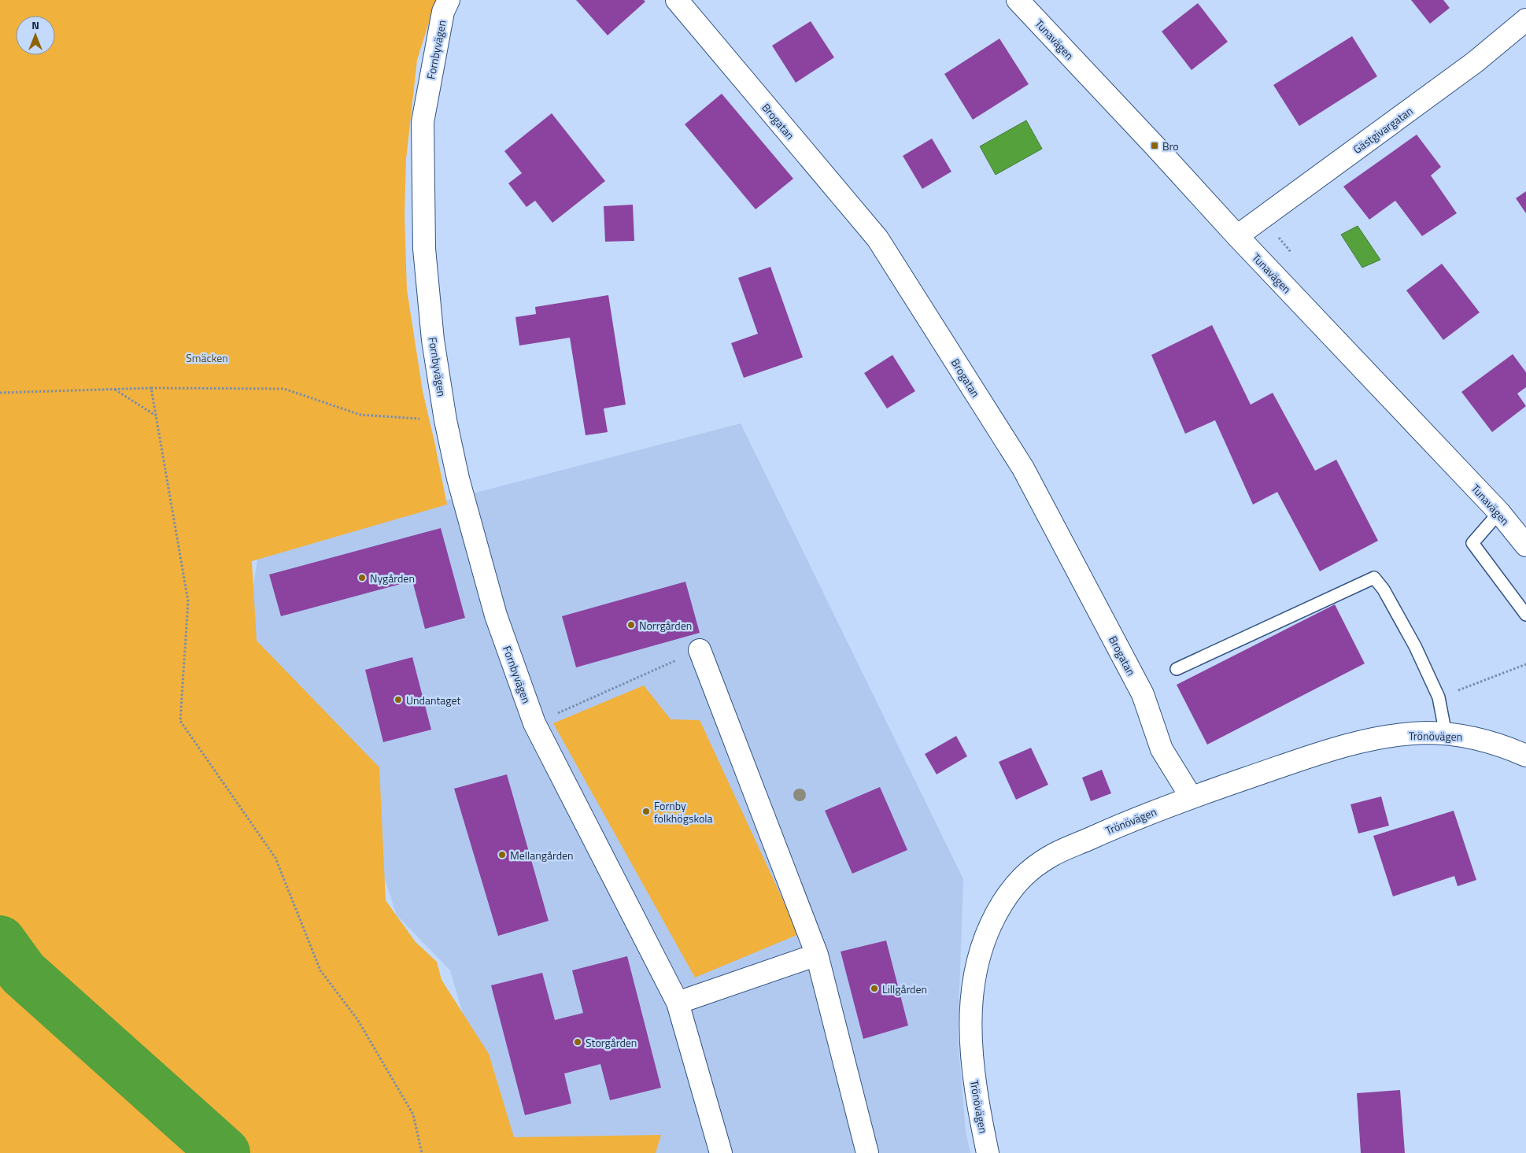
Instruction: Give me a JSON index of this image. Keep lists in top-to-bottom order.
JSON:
{
  "streets": {
    "street": [
      "Tunavägen",
      "Fornbyvägen",
      "Brogatan",
      "Gästgivargatan",
      "Trönövägen"
    ]
  },
  "crossings": [
    ["Tunavägen", "Gästgivargatan"],
    ["Brogatan", "Trönövägen"]
  ],
  "parks": ["Smäcken"],
  "places": {
    "transit": ["Bro"],
    "other": [
      "Nygården",
      "Norrgården",
      "Undantaget",
      "Fornby folkhögskola",
      "Mellangården",
      "Lillgården",
      "Storgården"
    ]
  },
  "north": "top"
}
